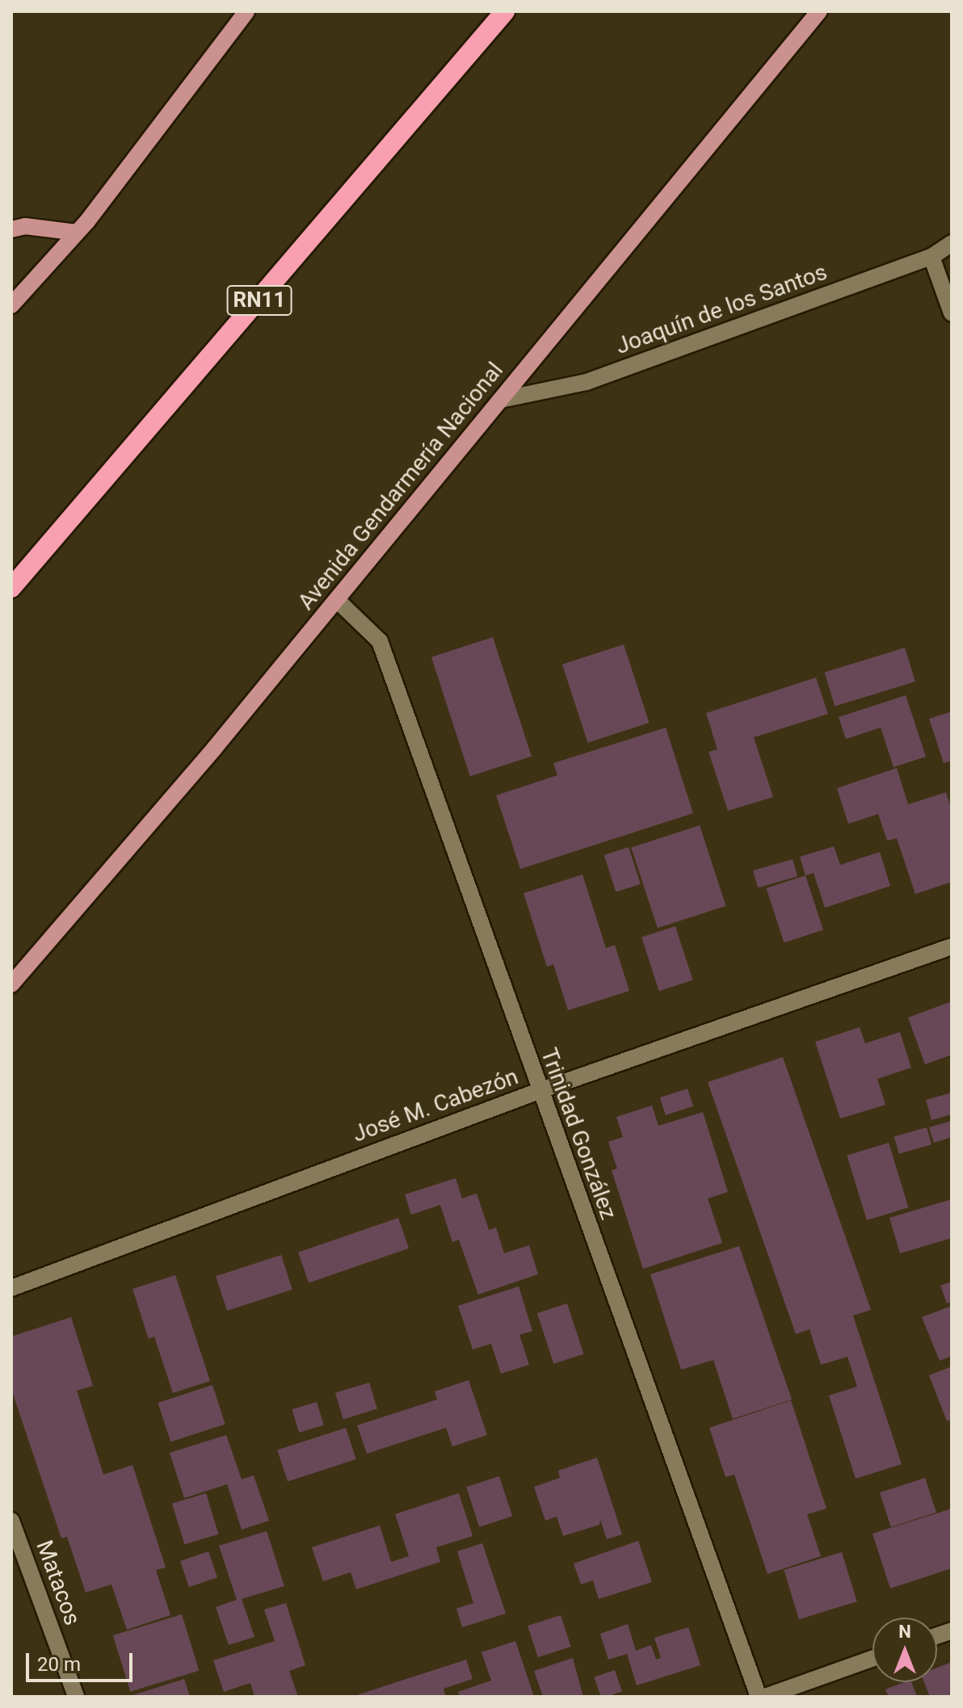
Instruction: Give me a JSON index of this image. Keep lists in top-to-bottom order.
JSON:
{
  "streets": {
    "highway": ["RN11"],
    "main road": ["Avenida Gendarmería Nacional"],
    "street": [
      "Joaquín de los Santos",
      "José M. Cabezón",
      "Trinidad González",
      "Matacos"
    ]
  },
  "crossings": [
    ["Joaquín de los Santos", "Avenida Gendarmería Nacional"],
    ["Avenida Gendarmería Nacional", "Trinidad González"],
    ["José M. Cabezón", "Trinidad González"]
  ],
  "scale_bar": "20 m",
  "north": "top"
}
